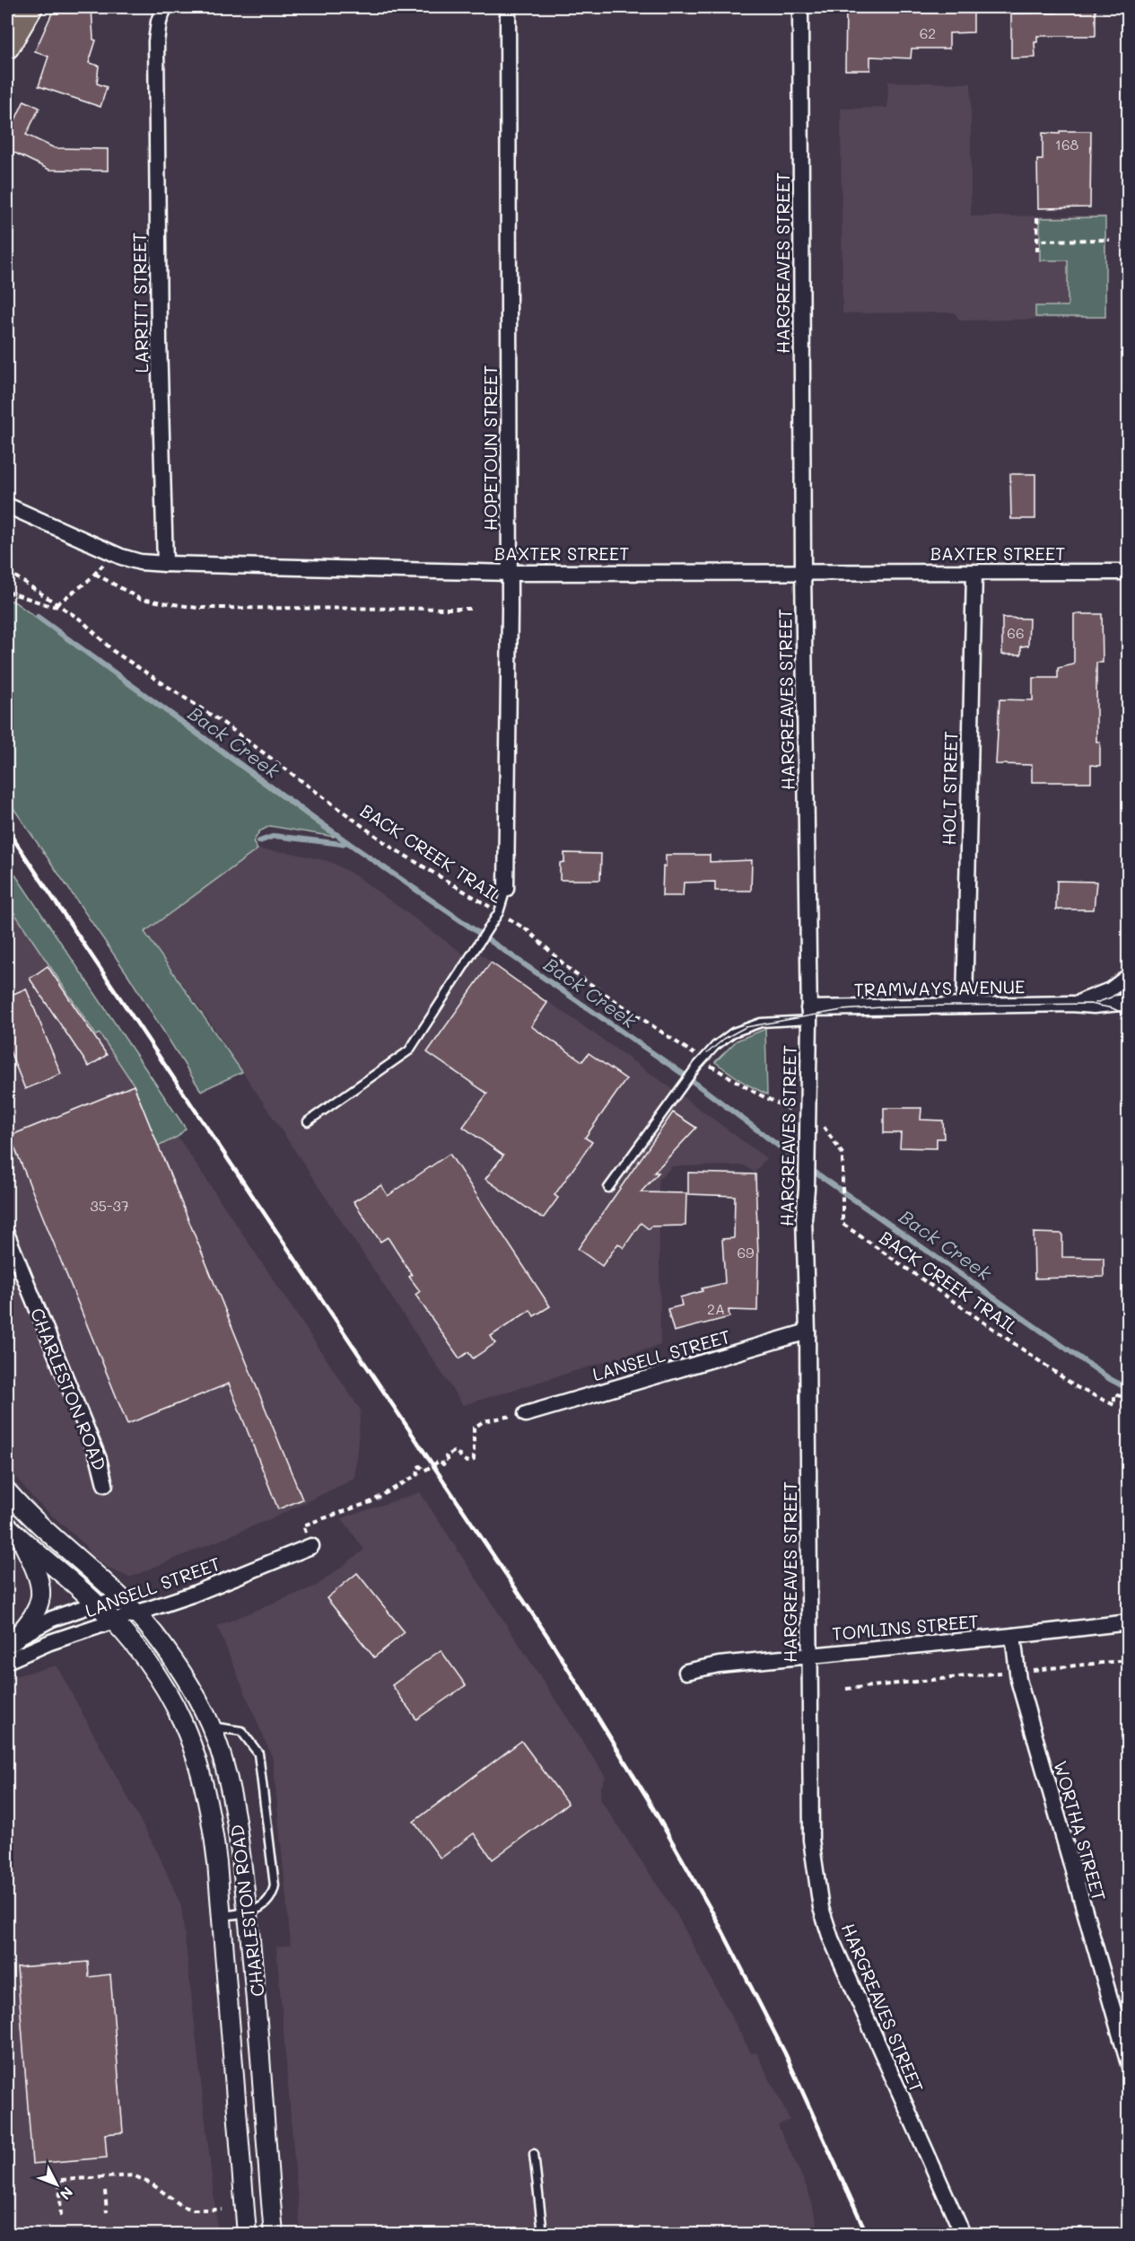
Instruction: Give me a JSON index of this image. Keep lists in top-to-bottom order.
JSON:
{
  "streets": {
    "street": [
      "HARGREAVES STREET",
      "LARRITT STREET",
      "HOPETOUN STREET",
      "BAXTER STREET",
      "HOLT STREET",
      "TRAMWAYS AVENUE",
      "LANSELL STREET",
      "CHARLESTON ROAD",
      "TOMLINS STREET",
      "WORTHA STREET"
    ],
    "path": ["BACK CREEK TRAIL"]
  },
  "crossings": [
    ["HARGREAVES STREET", "BAXTER STREET"],
    ["HARGREAVES STREET", "TRAMWAYS AVENUE"],
    ["HARGREAVES STREET", "LANSELL STREET"],
    ["HARGREAVES STREET", "TOMLINS STREET"],
    ["LARRITT STREET", "BAXTER STREET"],
    ["HOPETOUN STREET", "BAXTER STREET"],
    ["BAXTER STREET", "HOLT STREET"],
    ["HOLT STREET", "TRAMWAYS AVENUE"],
    ["LANSELL STREET", "CHARLESTON ROAD"],
    ["TOMLINS STREET", "WORTHA STREET"]
  ],
  "water": ["Back Creek"],
  "house_numbers": [
    "62",
    "168",
    "66",
    "35-37",
    "69",
    "2A"
  ],
  "north": "bottom right"
}
